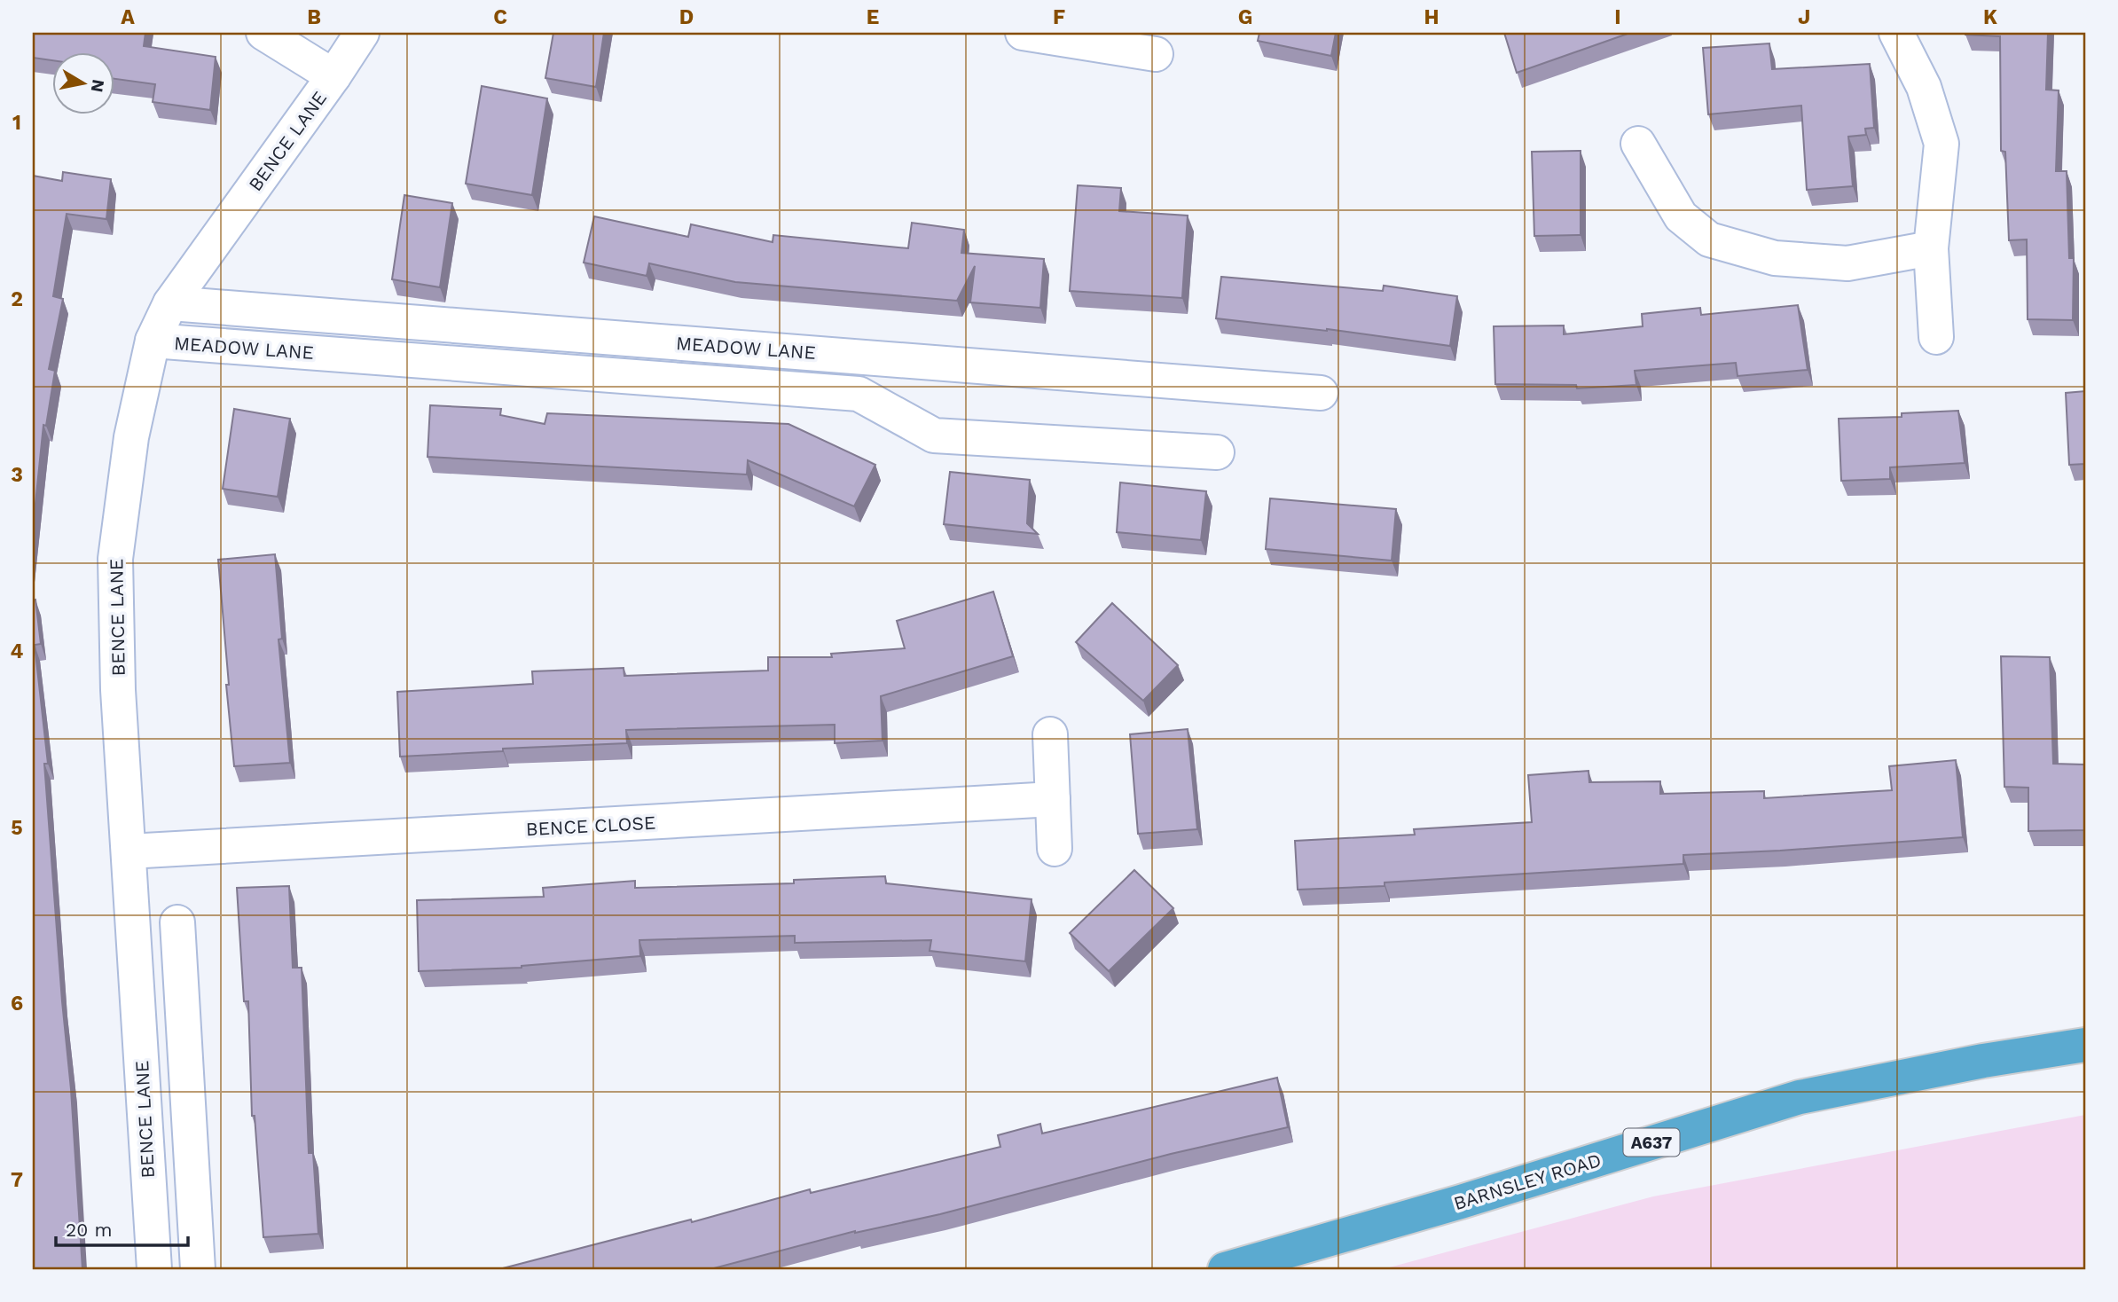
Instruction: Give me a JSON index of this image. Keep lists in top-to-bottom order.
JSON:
{
  "streets": {
    "highway": ["A637", "BARNSLEY ROAD"],
    "street": ["BENCE LANE", "MEADOW LANE", "BENCE CLOSE"]
  },
  "crossings": [
    ["BENCE LANE", "MEADOW LANE"],
    ["BENCE LANE", "BENCE CLOSE"]
  ],
  "scale_bar": "20 m",
  "north": "right",
  "grid": {
    "columns": [
      "A",
      "B",
      "C",
      "D",
      "E",
      "F",
      "G",
      "H",
      "I",
      "J",
      "K"
    ],
    "rows": [
      "1",
      "2",
      "3",
      "4",
      "5",
      "6",
      "7"
    ]
  }
}
